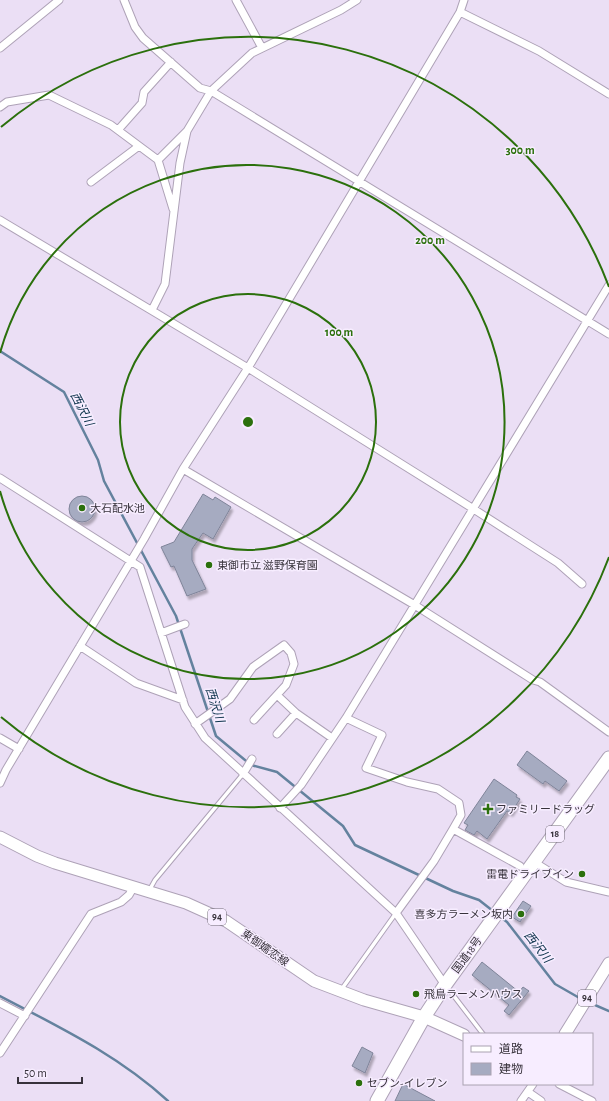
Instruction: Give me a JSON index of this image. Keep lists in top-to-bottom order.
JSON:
{
  "streets": {
    "highway": ["18", "国道18号"],
    "main road": ["94", "東御嬬恋線"]
  },
  "crossings": [
    ["東御嬬恋線", "国道18号"]
  ],
  "water": ["西沢川"],
  "places": {
    "other": [
      "大石配水池",
      "東御市立 滋野保育園",
      "雷電ドライブイン",
      "喜多方ラーメン坂内",
      "飛鳥ラーメンハウス",
      "セブン-イレブン"
    ],
    "health": ["ファミリードラッグ"]
  },
  "legend": ["道路", "建物"],
  "scale_bar": "50 m",
  "rings": ["300 m", "200 m", "100 m"]
}
